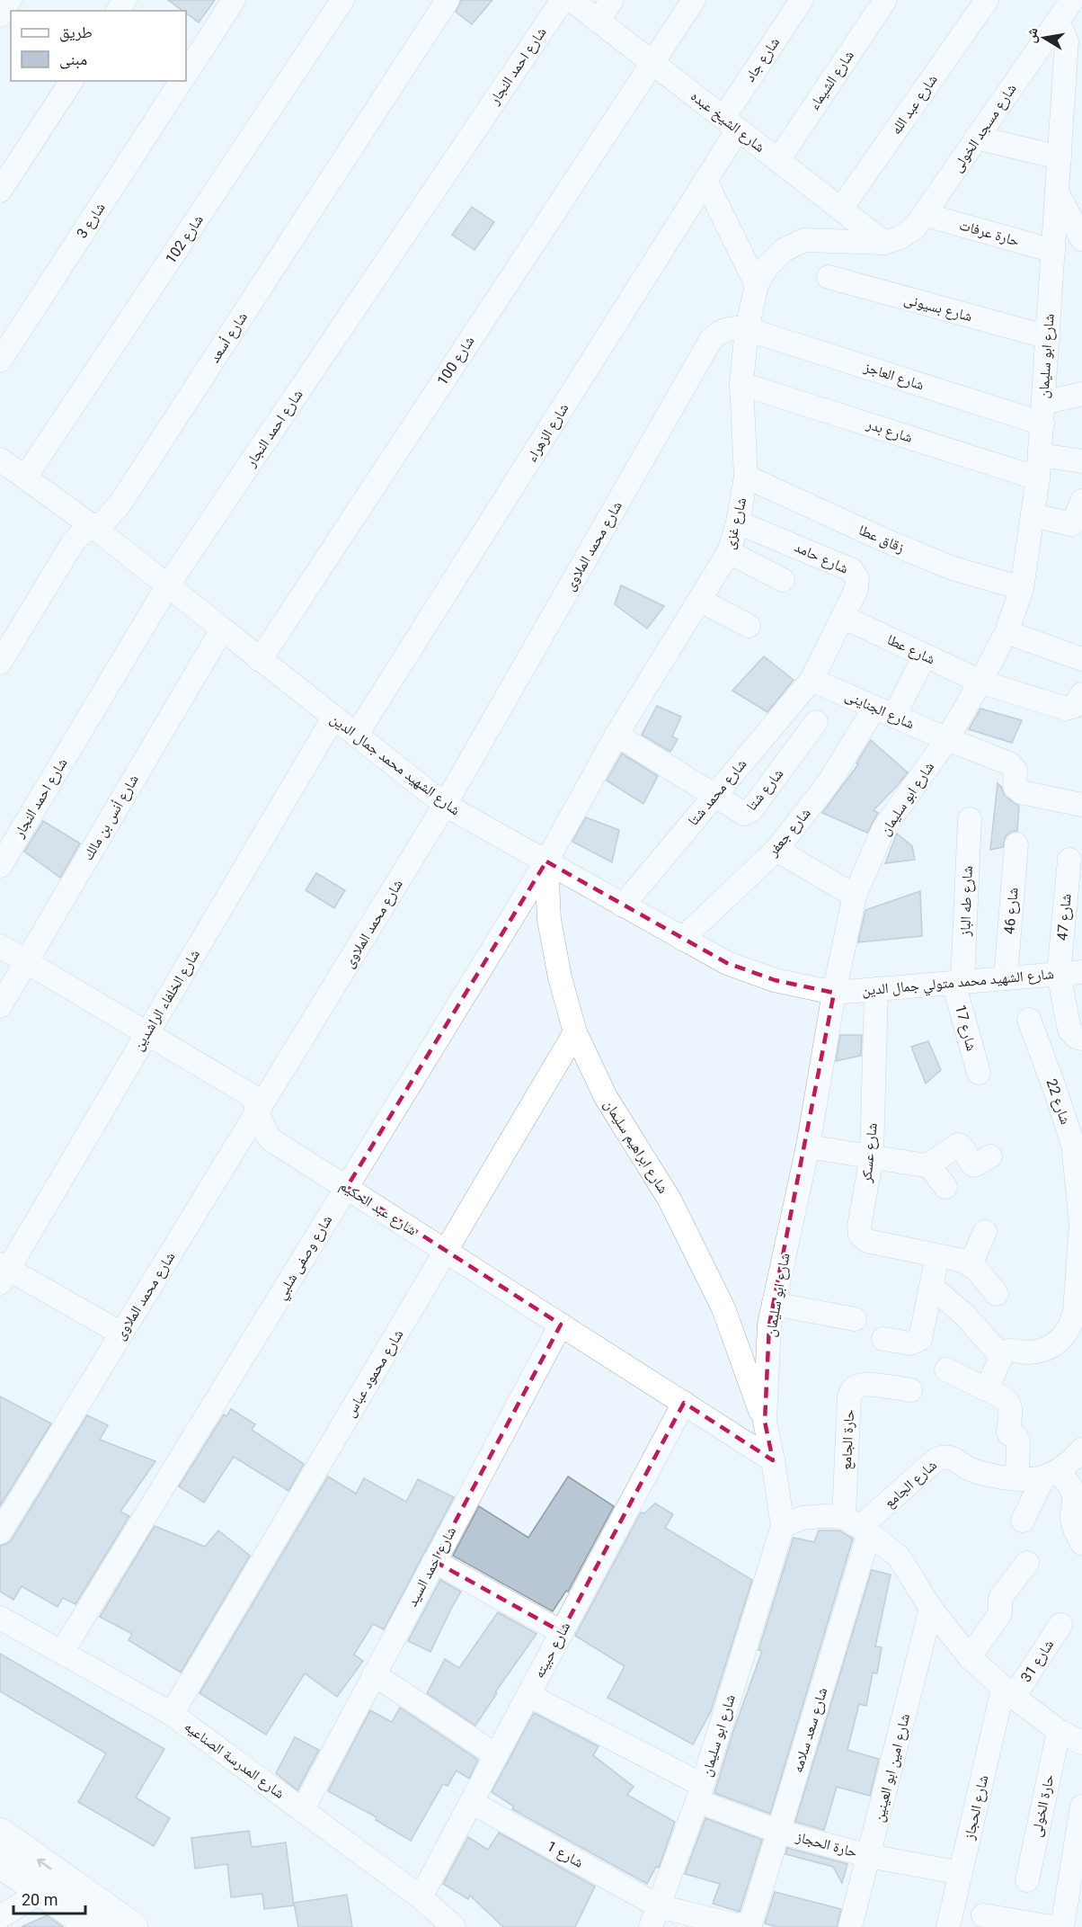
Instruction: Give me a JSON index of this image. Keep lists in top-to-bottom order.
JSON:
{
  "streets": {
    "street": [
      "شارع جاد",
      "شارع احمد النجار",
      "شارع الشيماء",
      "شارع عبد الله",
      "شارع الشيخ عبده",
      "شارع مسجد الخولى",
      "شارع 3",
      "حارة عرفات",
      "شارع 102",
      "شارع بسيونى",
      "شارع أسعد",
      "شارع ابو سليمان",
      "شارع 100",
      "شارع العاجز",
      "شارع بدر",
      "شارع الزهراء",
      "شارع غزى",
      "زقاق عطا",
      "شارع محمد الملاوى",
      "شارع حامد",
      "شارع عطا",
      "شارع الجناينى",
      "شارع الشهيد محمد جمال الدين",
      "شارع شتا",
      "شارع محمد شتا",
      "شارع أنس بن مالك",
      "شارع جعفر",
      "شارع طه الباز",
      "شارع 46",
      "شارع 47",
      "شارع الشهيد محمد متولي جمال الدين",
      "شارع الخلفاء الراشدين",
      "شارع 17",
      "شارع 22",
      "شارع ابراهيم سليمان",
      "شارع عسكر",
      "شارع عبد الحكيم",
      "شارع وصفى شلبي",
      "شارع محمود عباس",
      "حارة الجامع",
      "شارع الجامع",
      "شارع احمد السيد",
      "شارع حبيته",
      "شارع 31",
      "شارع سعد سلامه",
      "شارع المدرسة الصناعيه",
      "شارع امين ابو العينين",
      "حارة الخولى",
      "شارع الحجاز",
      "حارة الحجاز",
      "شارع 1"
    ]
  },
  "crossings": [
    ["شارع جاد", "شارع الشيخ عبده"],
    ["شارع جاد", "شارع الزهراء"],
    ["شارع احمد النجار", "شارع الشهيد محمد جمال الدين"],
    ["شارع الشيماء", "شارع الشيخ عبده"],
    ["شارع عبد الله", "شارع الشيخ عبده"],
    ["شارع الشيخ عبده", "شارع مسجد الخولى"],
    ["شارع الشيخ عبده", "شارع 100"],
    ["شارع الشيخ عبده", "شارع الزهراء"],
    ["شارع الشيخ عبده", "شارع غزى"],
    ["شارع مسجد الخولى", "حارة عرفات"],
    ["شارع مسجد الخولى", "شارع ابو سليمان"],
    ["شارع مسجد الخولى", "شارع غزى"],
    ["حارة عرفات", "شارع ابو سليمان"],
    ["شارع 102", "شارع الشهيد محمد جمال الدين"],
    ["شارع بسيونى", "شارع ابو سليمان"],
    ["شارع أسعد", "شارع الشهيد محمد جمال الدين"],
    ["شارع ابو سليمان", "شارع العاجز"],
    ["شارع ابو سليمان", "شارع بدر"],
    ["شارع ابو سليمان", "زقاق عطا"],
    ["شارع ابو سليمان", "شارع عطا"],
    ["شارع ابو سليمان", "شارع الجناينى"],
    ["شارع ابو سليمان", "شارع الشهيد محمد جمال الدين"],
    ["شارع ابو سليمان", "شارع الشهيد محمد متولي جمال الدين"],
    ["شارع ابو سليمان", "شارع ابراهيم سليمان"],
    ["شارع ابو سليمان", "شارع عبد الحكيم"],
    ["شارع ابو سليمان", "حارة الحجاز"],
    ["شارع ابو سليمان", "شارع 1"],
    ["شارع 100", "شارع الشهيد محمد جمال الدين"],
    ["شارع العاجز", "شارع غزى"],
    ["شارع العاجز", "شارع محمد الملاوى"],
    ["شارع بدر", "شارع غزى"],
    ["شارع الزهراء", "شارع الشهيد محمد جمال الدين"],
    ["شارع غزى", "زقاق عطا"],
    ["شارع غزى", "شارع محمد الملاوى"],
    ["شارع غزى", "شارع حامد"],
    ["شارع غزى", "شارع الشهيد محمد جمال الدين"],
    ["شارع غزى", "شارع شتا"],
    ["شارع غزى", "شارع ابراهيم سليمان"],
    ["شارع غزى", "شارع وصفى شلبي"],
    ["شارع محمد الملاوى", "شارع الشهيد محمد جمال الدين"],
    ["شارع محمد الملاوى", "شارع عبد الحكيم"],
    ["شارع حامد", "شارع عطا"],
    ["شارع حامد", "شارع الجناينى"],
    ["شارع حامد", "شارع محمد شتا"],
    ["شارع عطا", "شارع جعفر"],
    ["شارع الجناينى", "شارع محمد شتا"],
    ["شارع الجناينى", "شارع جعفر"],
    ["شارع الشهيد محمد جمال الدين", "شارع محمد شتا"],
    ["شارع الشهيد محمد جمال الدين", "شارع أنس بن مالك"],
    ["شارع الشهيد محمد جمال الدين", "شارع جعفر"],
    ["شارع الشهيد محمد جمال الدين", "شارع الشهيد محمد متولي جمال الدين"],
    ["شارع الشهيد محمد جمال الدين", "شارع الخلفاء الراشدين"],
    ["شارع الشهيد محمد جمال الدين", "شارع ابراهيم سليمان"],
    ["شارع الشهيد محمد جمال الدين", "شارع وصفى شلبي"],
    ["شارع شتا", "شارع محمد شتا"],
    ["شارع أنس بن مالك", "شارع عبد الحكيم"],
    ["شارع طه الباز", "شارع الشهيد محمد متولي جمال الدين"],
    ["شارع طه الباز", "شارع 17"],
    ["شارع 46", "شارع الشهيد محمد متولي جمال الدين"],
    ["شارع 47", "شارع الشهيد محمد متولي جمال الدين"],
    ["شارع الشهيد محمد متولي جمال الدين", "شارع 17"],
    ["شارع الشهيد محمد متولي جمال الدين", "شارع عسكر"],
    ["شارع الخلفاء الراشدين", "شارع عبد الحكيم"],
    ["شارع ابراهيم سليمان", "شارع وصفى شلبي"],
    ["شارع ابراهيم سليمان", "شارع محمود عباس"],
    ["شارع عبد الحكيم", "شارع وصفى شلبي"],
    ["شارع عبد الحكيم", "شارع محمود عباس"],
    ["شارع عبد الحكيم", "شارع احمد السيد"],
    ["شارع عبد الحكيم", "شارع حبيته"],
    ["شارع وصفى شلبي", "شارع المدرسة الصناعيه"],
    ["شارع محمود عباس", "شارع المدرسة الصناعيه"],
    ["حارة الجامع", "شارع الجامع"],
    ["حارة الجامع", "شارع سعد سلامه"],
    ["شارع الجامع", "شارع سعد سلامه"],
    ["شارع احمد السيد", "شارع المدرسة الصناعيه"],
    ["شارع حبيته", "شارع المدرسة الصناعيه"],
    ["شارع حبيته", "حارة الحجاز"],
    ["شارع حبيته", "شارع 1"],
    ["شارع 31", "شارع الحجاز"],
    ["شارع سعد سلامه", "حارة الحجاز"],
    ["شارع امين ابو العينين", "حارة الحجاز"],
    ["شارع الحجاز", "حارة الحجاز"]
  ],
  "legend": ["طريق", "مبنى"],
  "scale_bar": "20 m",
  "north": "left"
}
